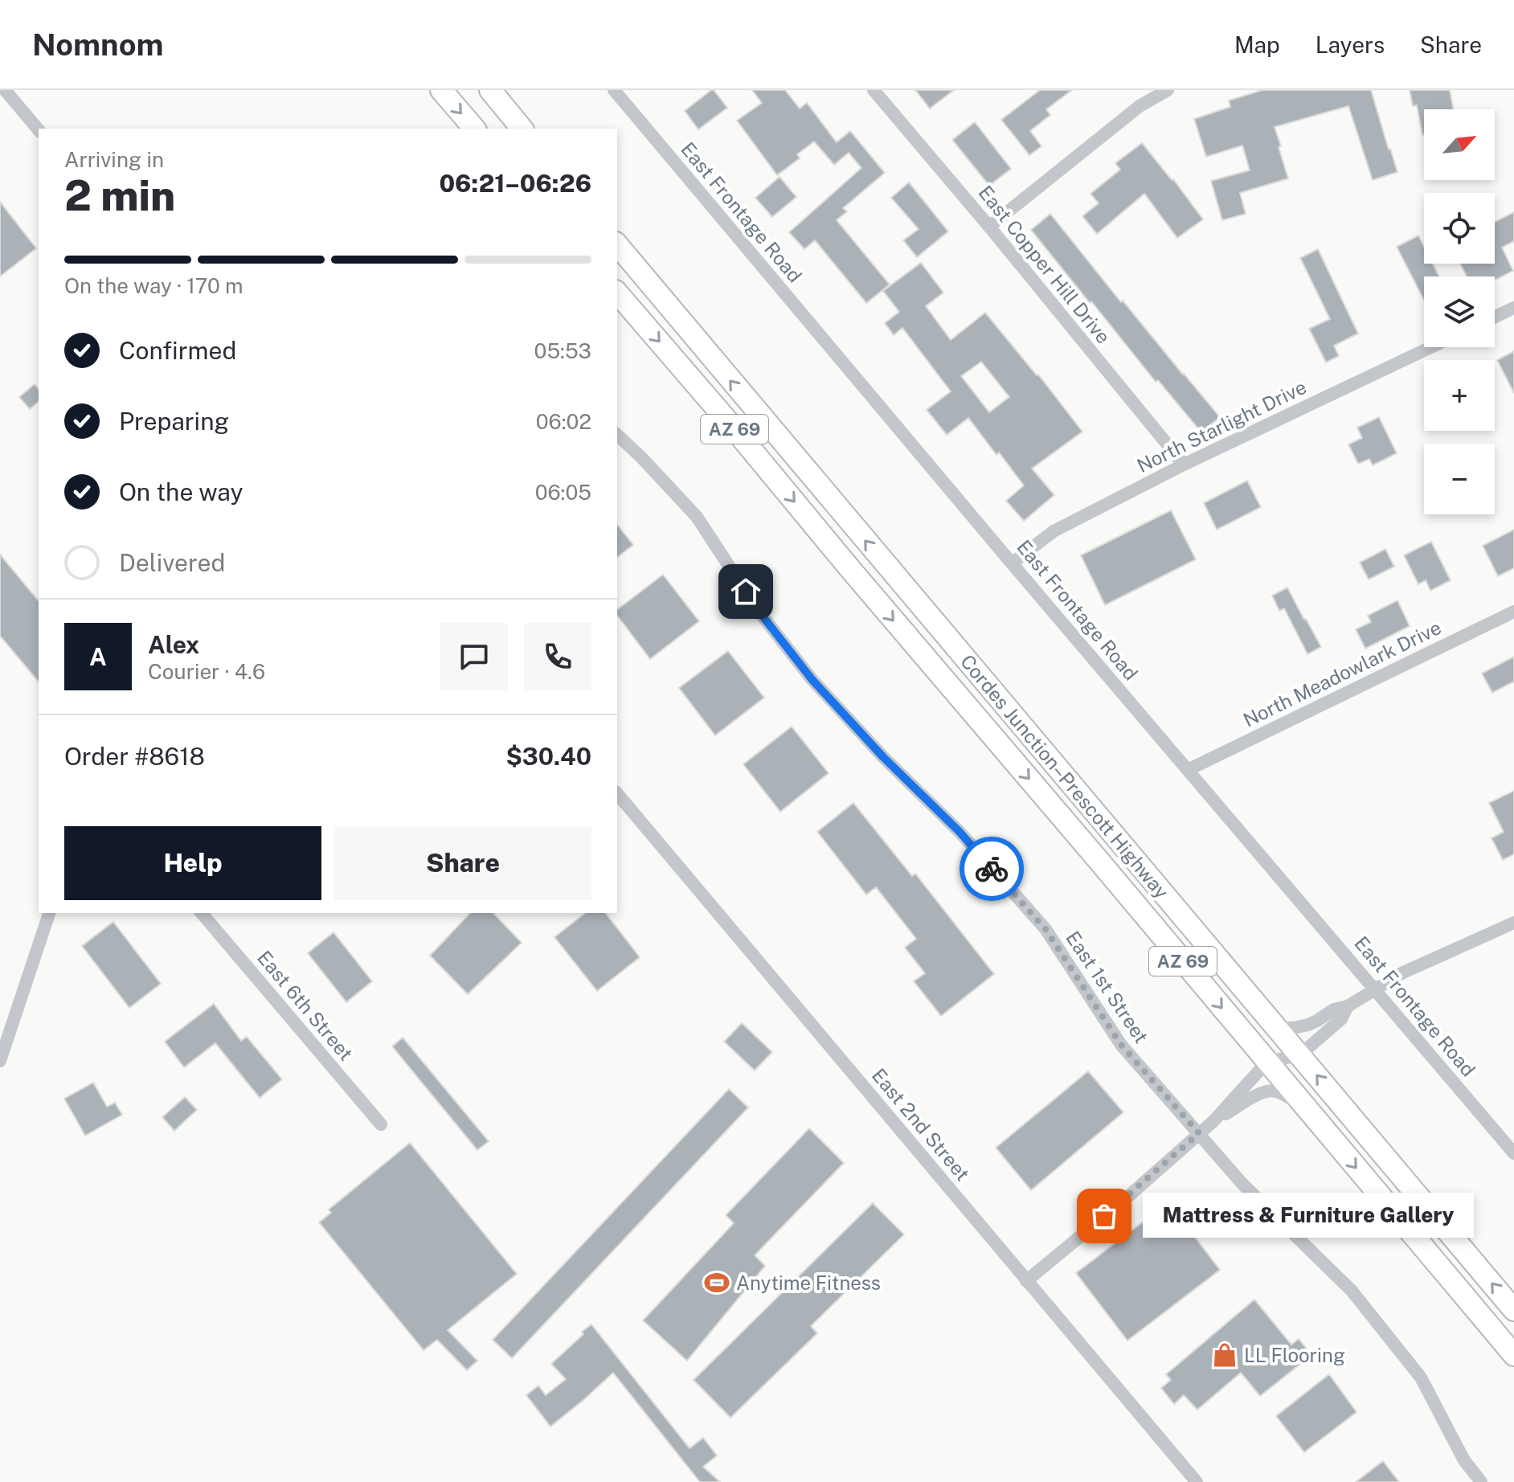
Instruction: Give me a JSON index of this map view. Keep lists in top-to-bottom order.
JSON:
{
  "streets": {
    "main road": ["AZ 69", "Cordes Junction–Prescott Highway"],
    "street": [
      "East Frontage Road",
      "East Copper Hill Drive",
      "North Starlight Drive",
      "North Meadowlark Drive",
      "East 1st Street",
      "East 6th Street",
      "East 2nd Street"
    ]
  },
  "crossings": [
    ["East Frontage Road", "North Starlight Drive"],
    ["East Frontage Road", "North Meadowlark Drive"],
    ["East Copper Hill Drive", "North Starlight Drive"]
  ],
  "places": {
    "other": ["Mattress & Furniture Gallery"],
    "sports": ["Anytime Fitness"],
    "shop": ["LL Flooring"]
  },
  "north": "top right",
  "page": {
    "header": "Nomnom",
    "nav": ["Map", "Layers", "Share"],
    "map_buttons": ["+", "−"],
    "heading": ["2 min", "Arriving in", "06:21–06:26"],
    "panel": [
      "Alex",
      "Courier · 4.6",
      "Order #8618",
      "$30.40"
    ],
    "bar": "On the way · 170 m",
    "list": [
      ["Confirmed", "05:53"],
      ["Preparing", "06:02"],
      ["On the way", "06:05"],
      "Delivered"
    ],
    "round": "A",
    "buttons": ["Help", "Share"],
    "bubble": "Mattress & Furniture Gallery"
  }
}
